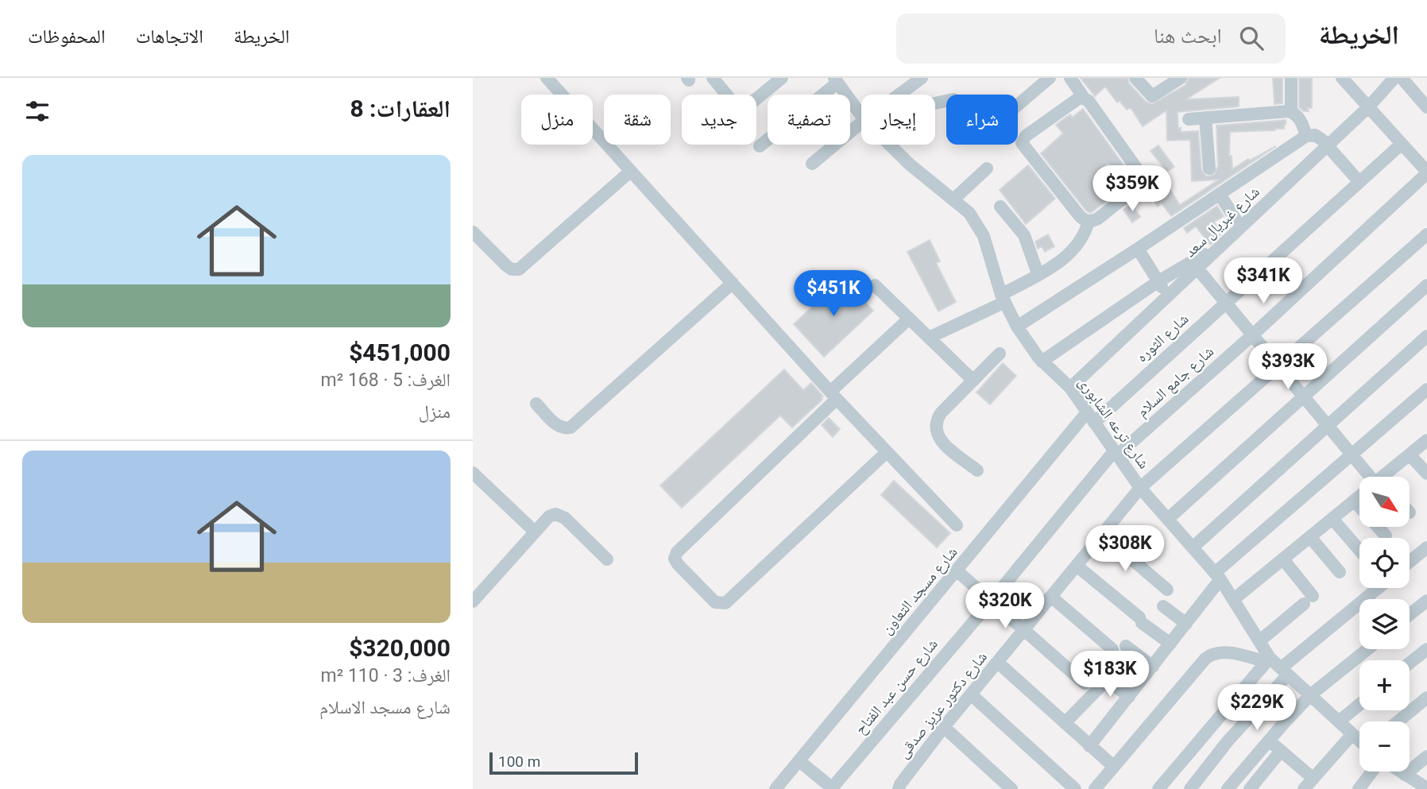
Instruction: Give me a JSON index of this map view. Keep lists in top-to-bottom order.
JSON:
{
  "streets": {
    "street": [
      "شارع غبريال سعد",
      "شارع الثوره",
      "شارع جامع السلام",
      "شارع ترعه الشابورى",
      "شارع مسجد التعاون",
      "شارع حسن عبد الفتاح",
      "شارع دكتور عزيز صدقى"
    ]
  },
  "crossings": [
    ["شارع غبريال سعد", "شارع ترعه الشابورى"],
    ["شارع الثوره", "شارع ترعه الشابورى"],
    ["شارع الثوره", "شارع مسجد التعاون"],
    ["شارع جامع السلام", "شارع ترعه الشابورى"],
    ["شارع جامع السلام", "شارع حسن عبد الفتاح"],
    ["شارع ترعه الشابورى", "شارع مسجد التعاون"],
    ["شارع ترعه الشابورى", "شارع حسن عبد الفتاح"],
    ["شارع ترعه الشابورى", "شارع دكتور عزيز صدقى"]
  ],
  "scale_bar": "100 m",
  "north": "bottom right",
  "page": {
    "header": "الخريطة",
    "search": "ابحث هنا",
    "nav": ["الخريطة", "الاتجاهات", "المحفوظات"],
    "heading": "العقارات: 8",
    "chip": [
      "شراء",
      "إيجار",
      "تصفية",
      "جديد",
      "شقة",
      "منزل"
    ],
    "list": [
      {
        "name": "$451,000",
        "note": "الغرف: 5 · 168 m² · منزل"
      },
      {
        "name": "$320,000",
        "note": "الغرف: 3 · 110 m² · شارع مسجد الاسلام"
      }
    ],
    "price": [
      "$359K",
      "$341K",
      "$451K",
      "$393K",
      "$308K",
      "$320K",
      "$183K",
      "$229K"
    ],
    "map_buttons": ["+", "−"],
    "scale": "100 m"
  }
}
